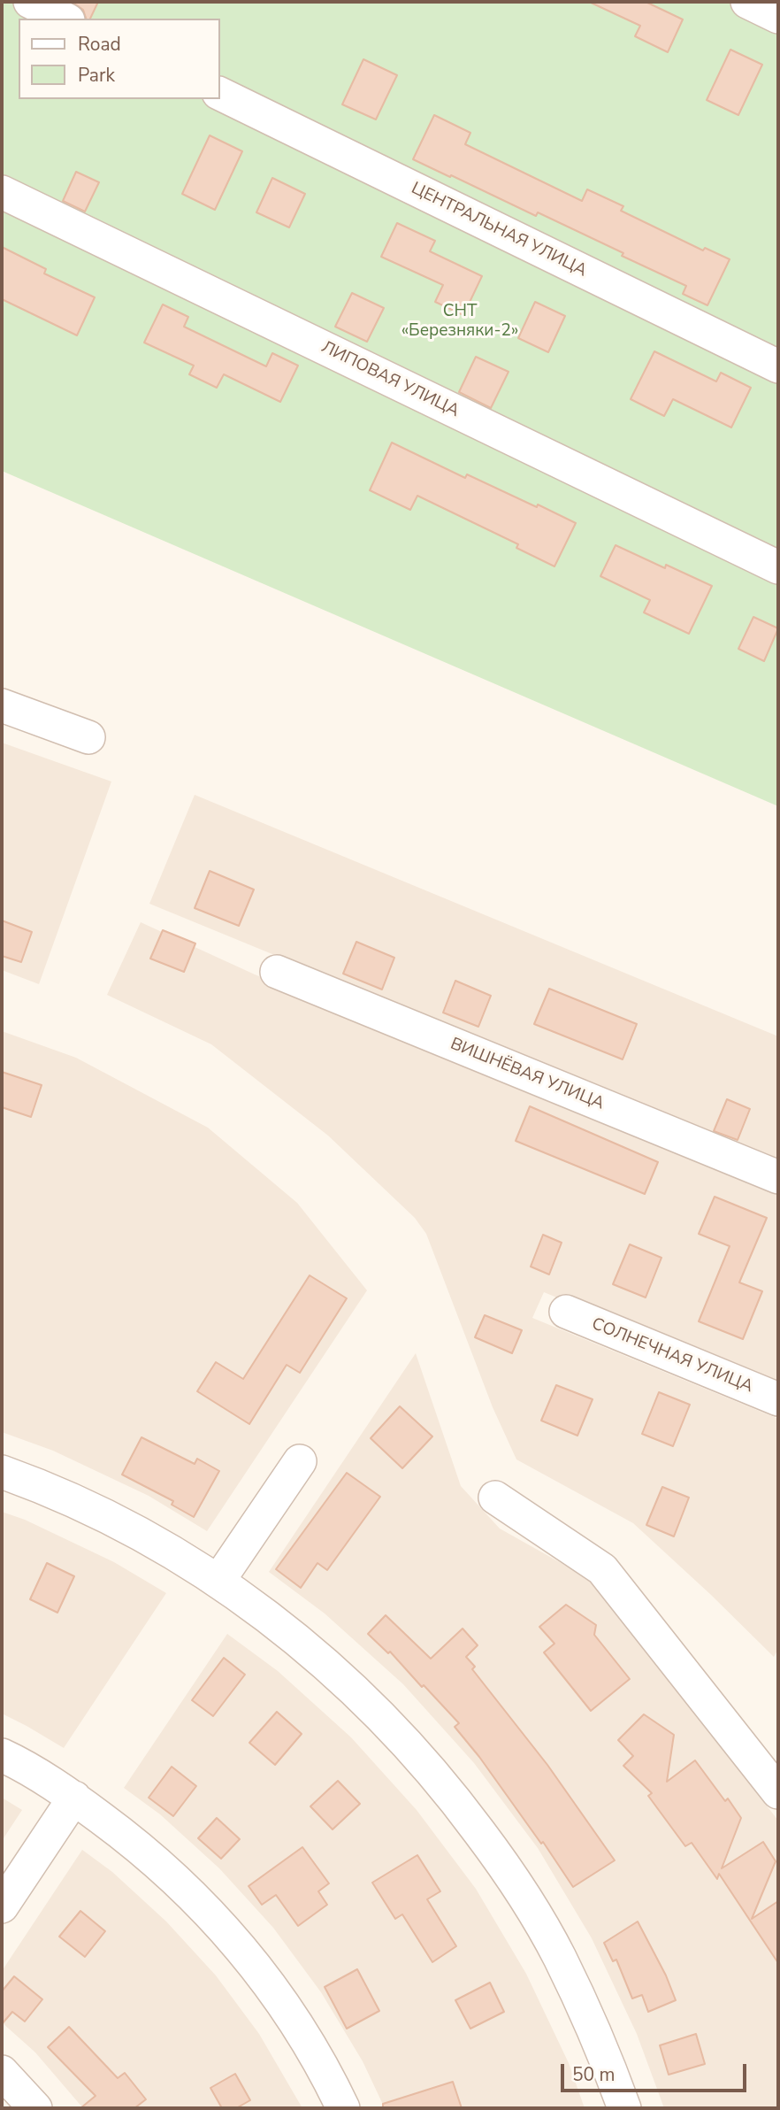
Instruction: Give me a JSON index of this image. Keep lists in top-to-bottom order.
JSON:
{
  "streets": {
    "street": [
      "ЦЕНТРАЛЬНАЯ УЛИЦА",
      "ЛИПОВАЯ УЛИЦА",
      "ВИШНЁВАЯ УЛИЦА",
      "СОЛНЕЧНАЯ УЛИЦА"
    ]
  },
  "parks": ["СНТ «Березняки-2»"],
  "legend": ["Road", "Park"],
  "scale_bar": "50 m"
}
